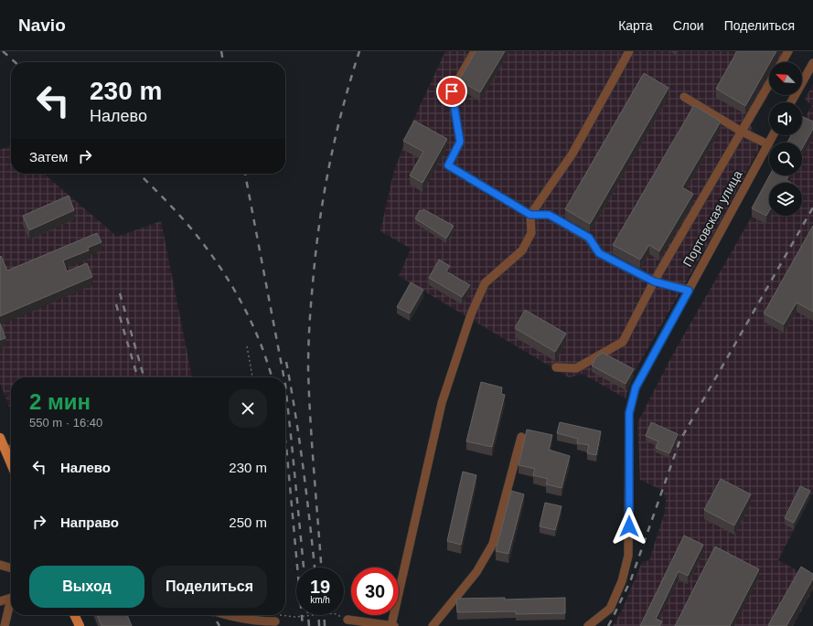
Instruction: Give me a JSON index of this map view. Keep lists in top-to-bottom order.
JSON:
{
  "streets": {
    "street": ["Портовская улица"]
  },
  "north": "top left",
  "page": {
    "header": "Navio",
    "nav": ["Карта", "Слои", "Поделиться"],
    "turn": ["230 m", "Налево"],
    "then": "Затем",
    "heading": ["2 мин", "550 m · 16:40"],
    "list": [
      {
        "name": "Налево",
        "value": "230 m"
      },
      {
        "name": "Направо",
        "value": "250 m"
      }
    ],
    "buttons": ["Выход", "Поделиться"],
    "speed": "19 km/h",
    "limit": "30"
  }
}
